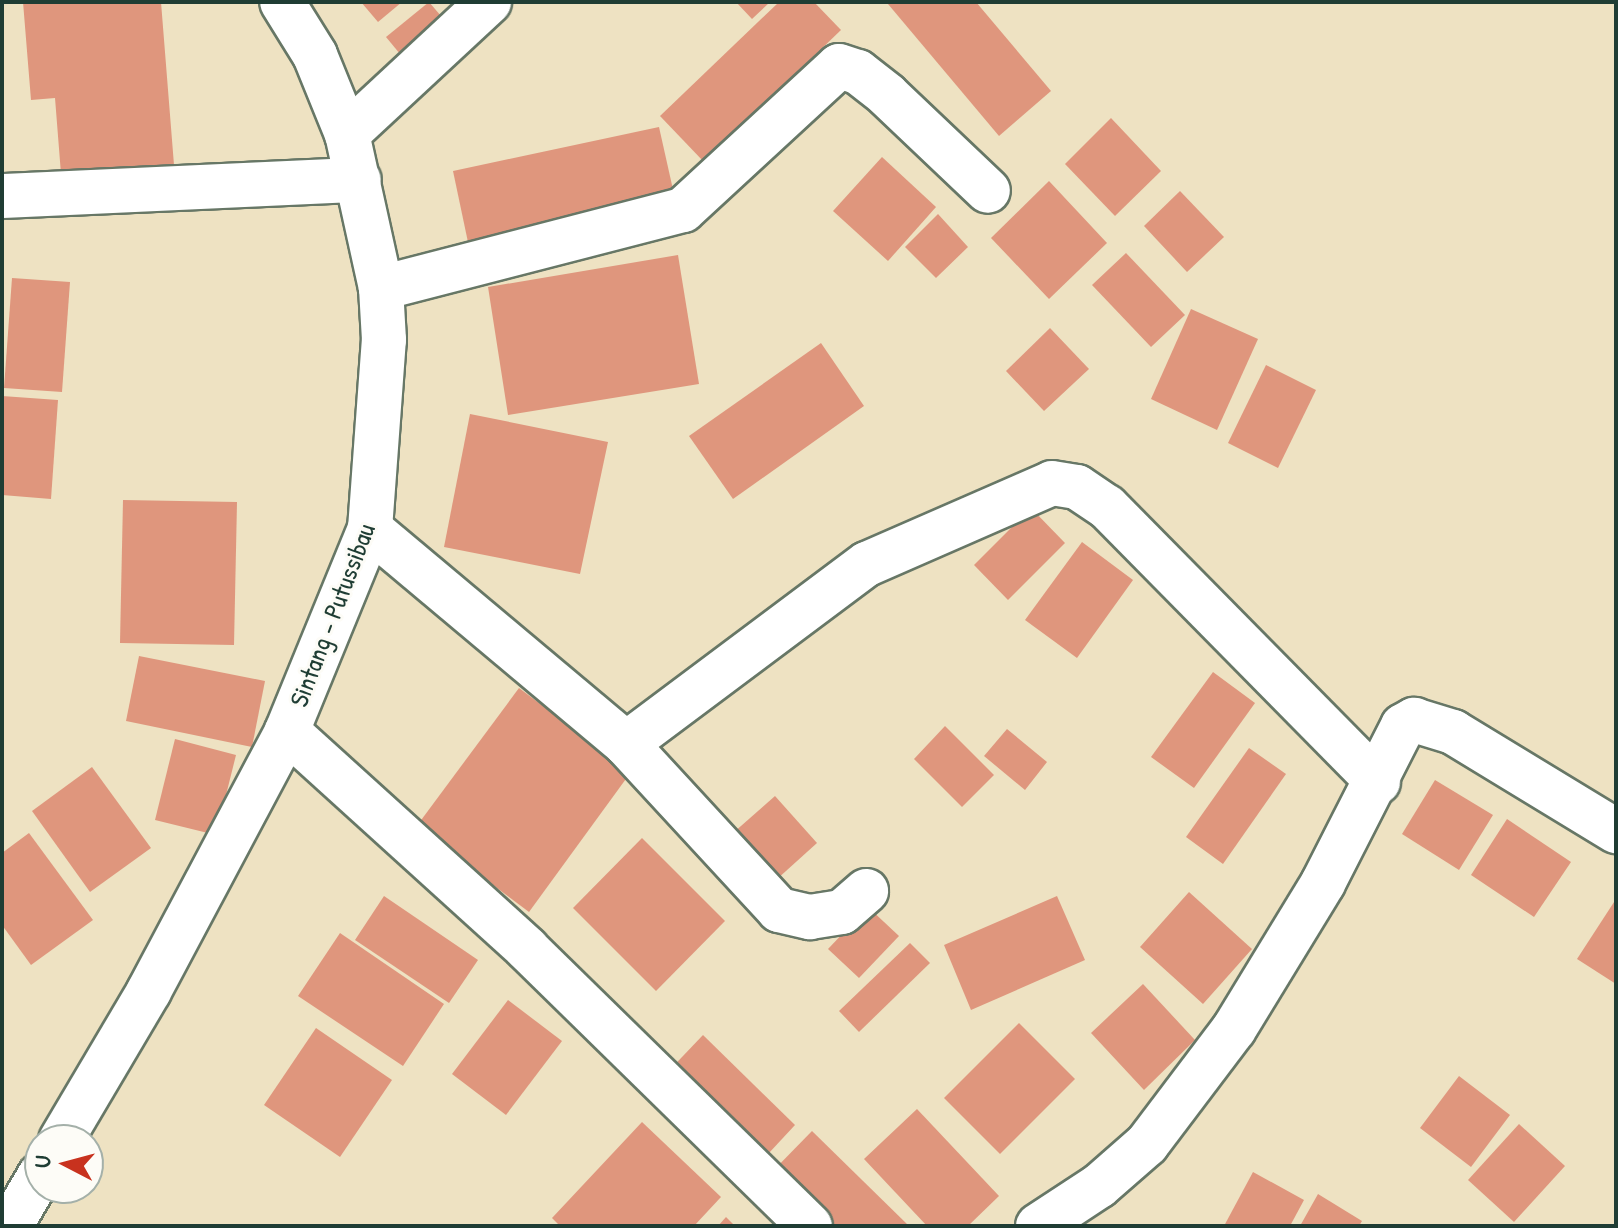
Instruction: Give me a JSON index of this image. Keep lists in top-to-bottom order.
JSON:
{
  "streets": {
    "main road": ["Sintang - Putussibau"]
  },
  "north": "left"
}
